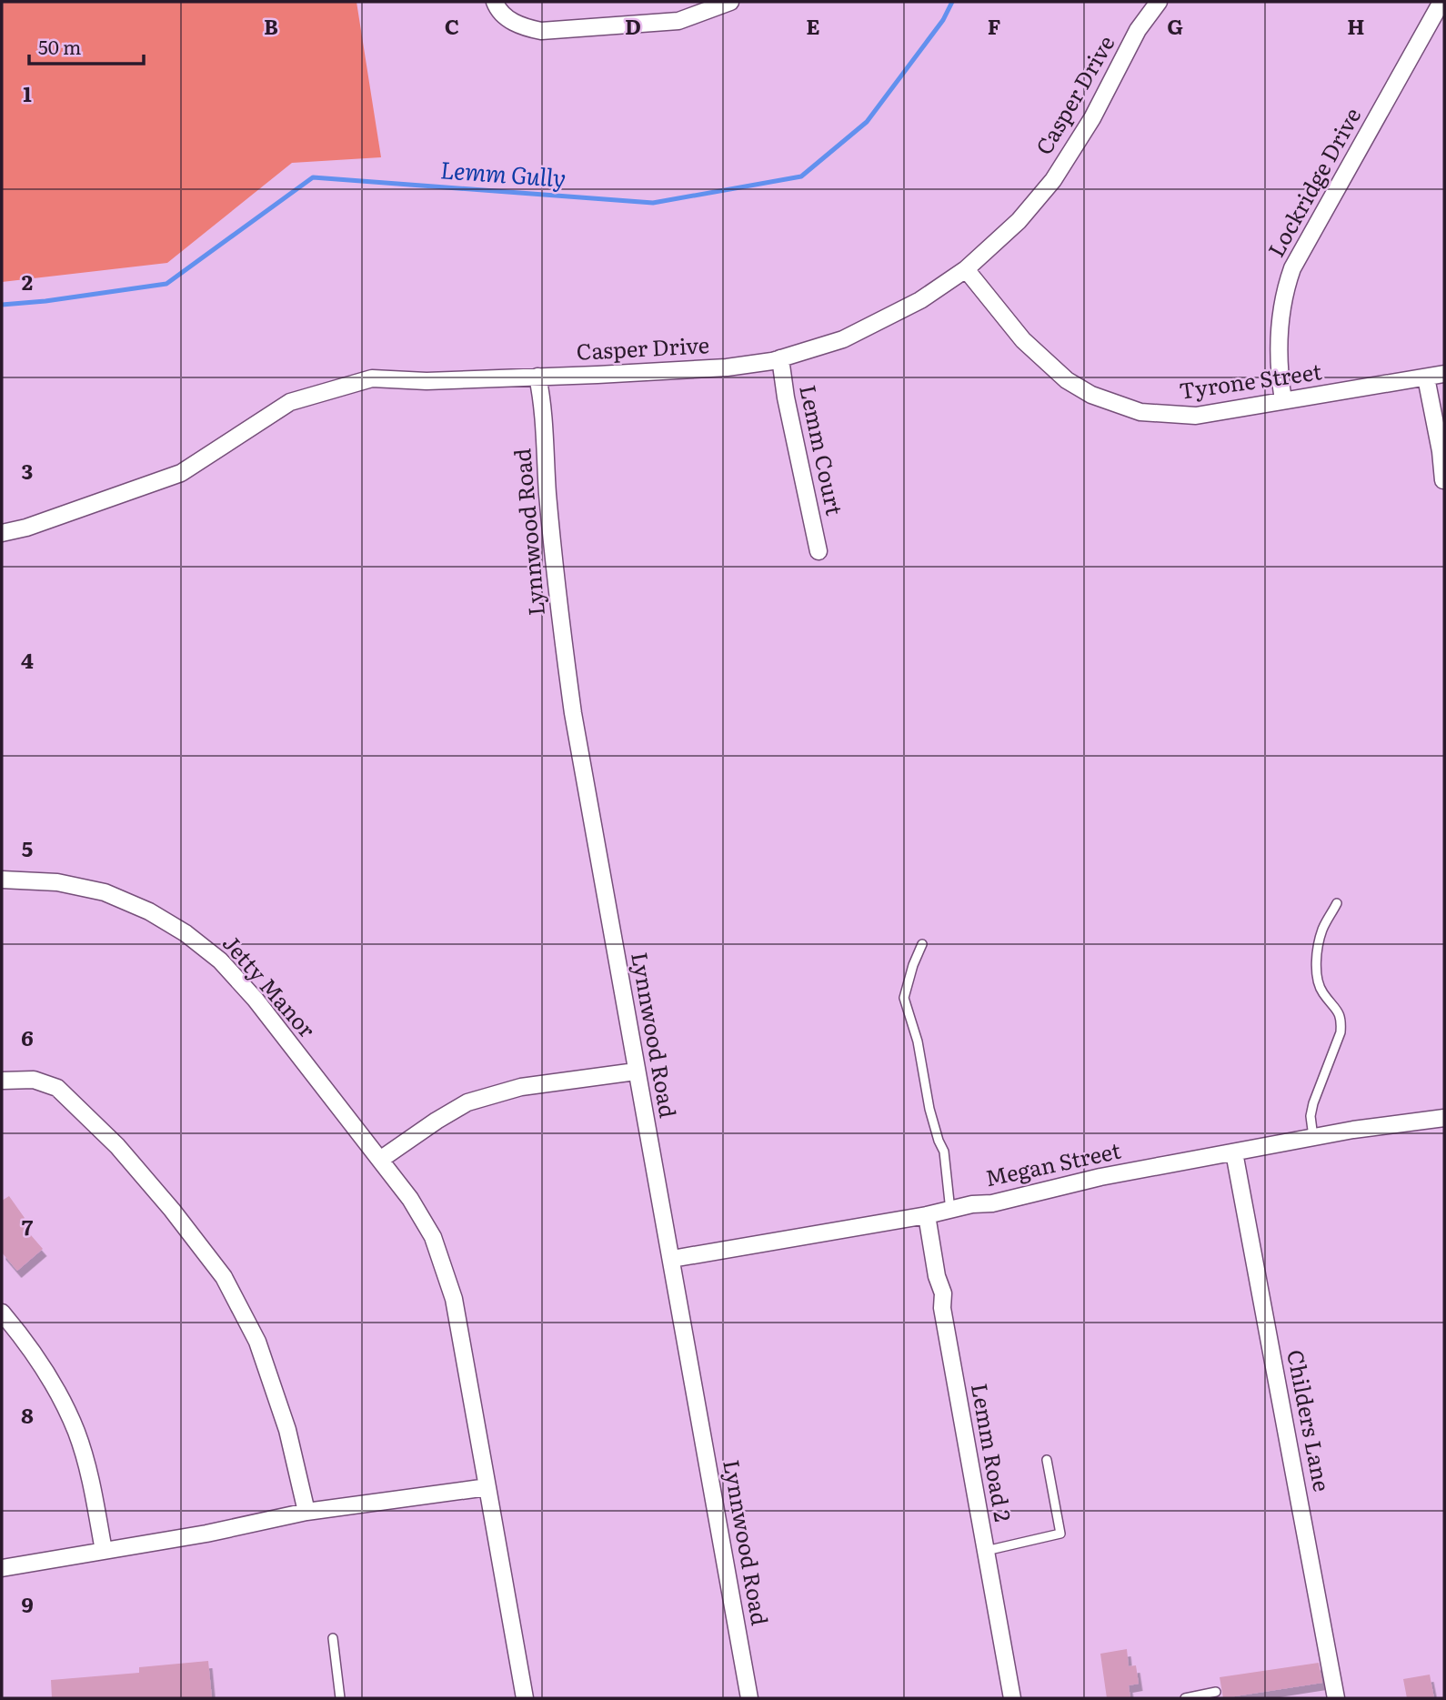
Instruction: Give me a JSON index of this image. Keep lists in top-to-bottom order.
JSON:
{
  "streets": {
    "street": [
      "Casper Drive",
      "Lockridge Drive",
      "Tyrone Street",
      "Lemm Court",
      "Lynnwood Road",
      "Jetty Manor",
      "Megan Street",
      "Childers Lane",
      "Lemm Road 2"
    ]
  },
  "crossings": [
    ["Casper Drive", "Tyrone Street"],
    ["Casper Drive", "Lemm Court"],
    ["Casper Drive", "Lynnwood Road"],
    ["Lockridge Drive", "Tyrone Street"],
    ["Lynnwood Road", "Megan Street"],
    ["Megan Street", "Childers Lane"],
    ["Megan Street", "Lemm Road 2"]
  ],
  "water": ["Lemm Gully"],
  "scale_bar": "50 m",
  "grid": {
    "columns": [
      "B",
      "C",
      "D",
      "E",
      "F",
      "G",
      "H"
    ],
    "rows": [
      "1",
      "2",
      "3",
      "4",
      "5",
      "6",
      "7",
      "8",
      "9"
    ]
  }
}
